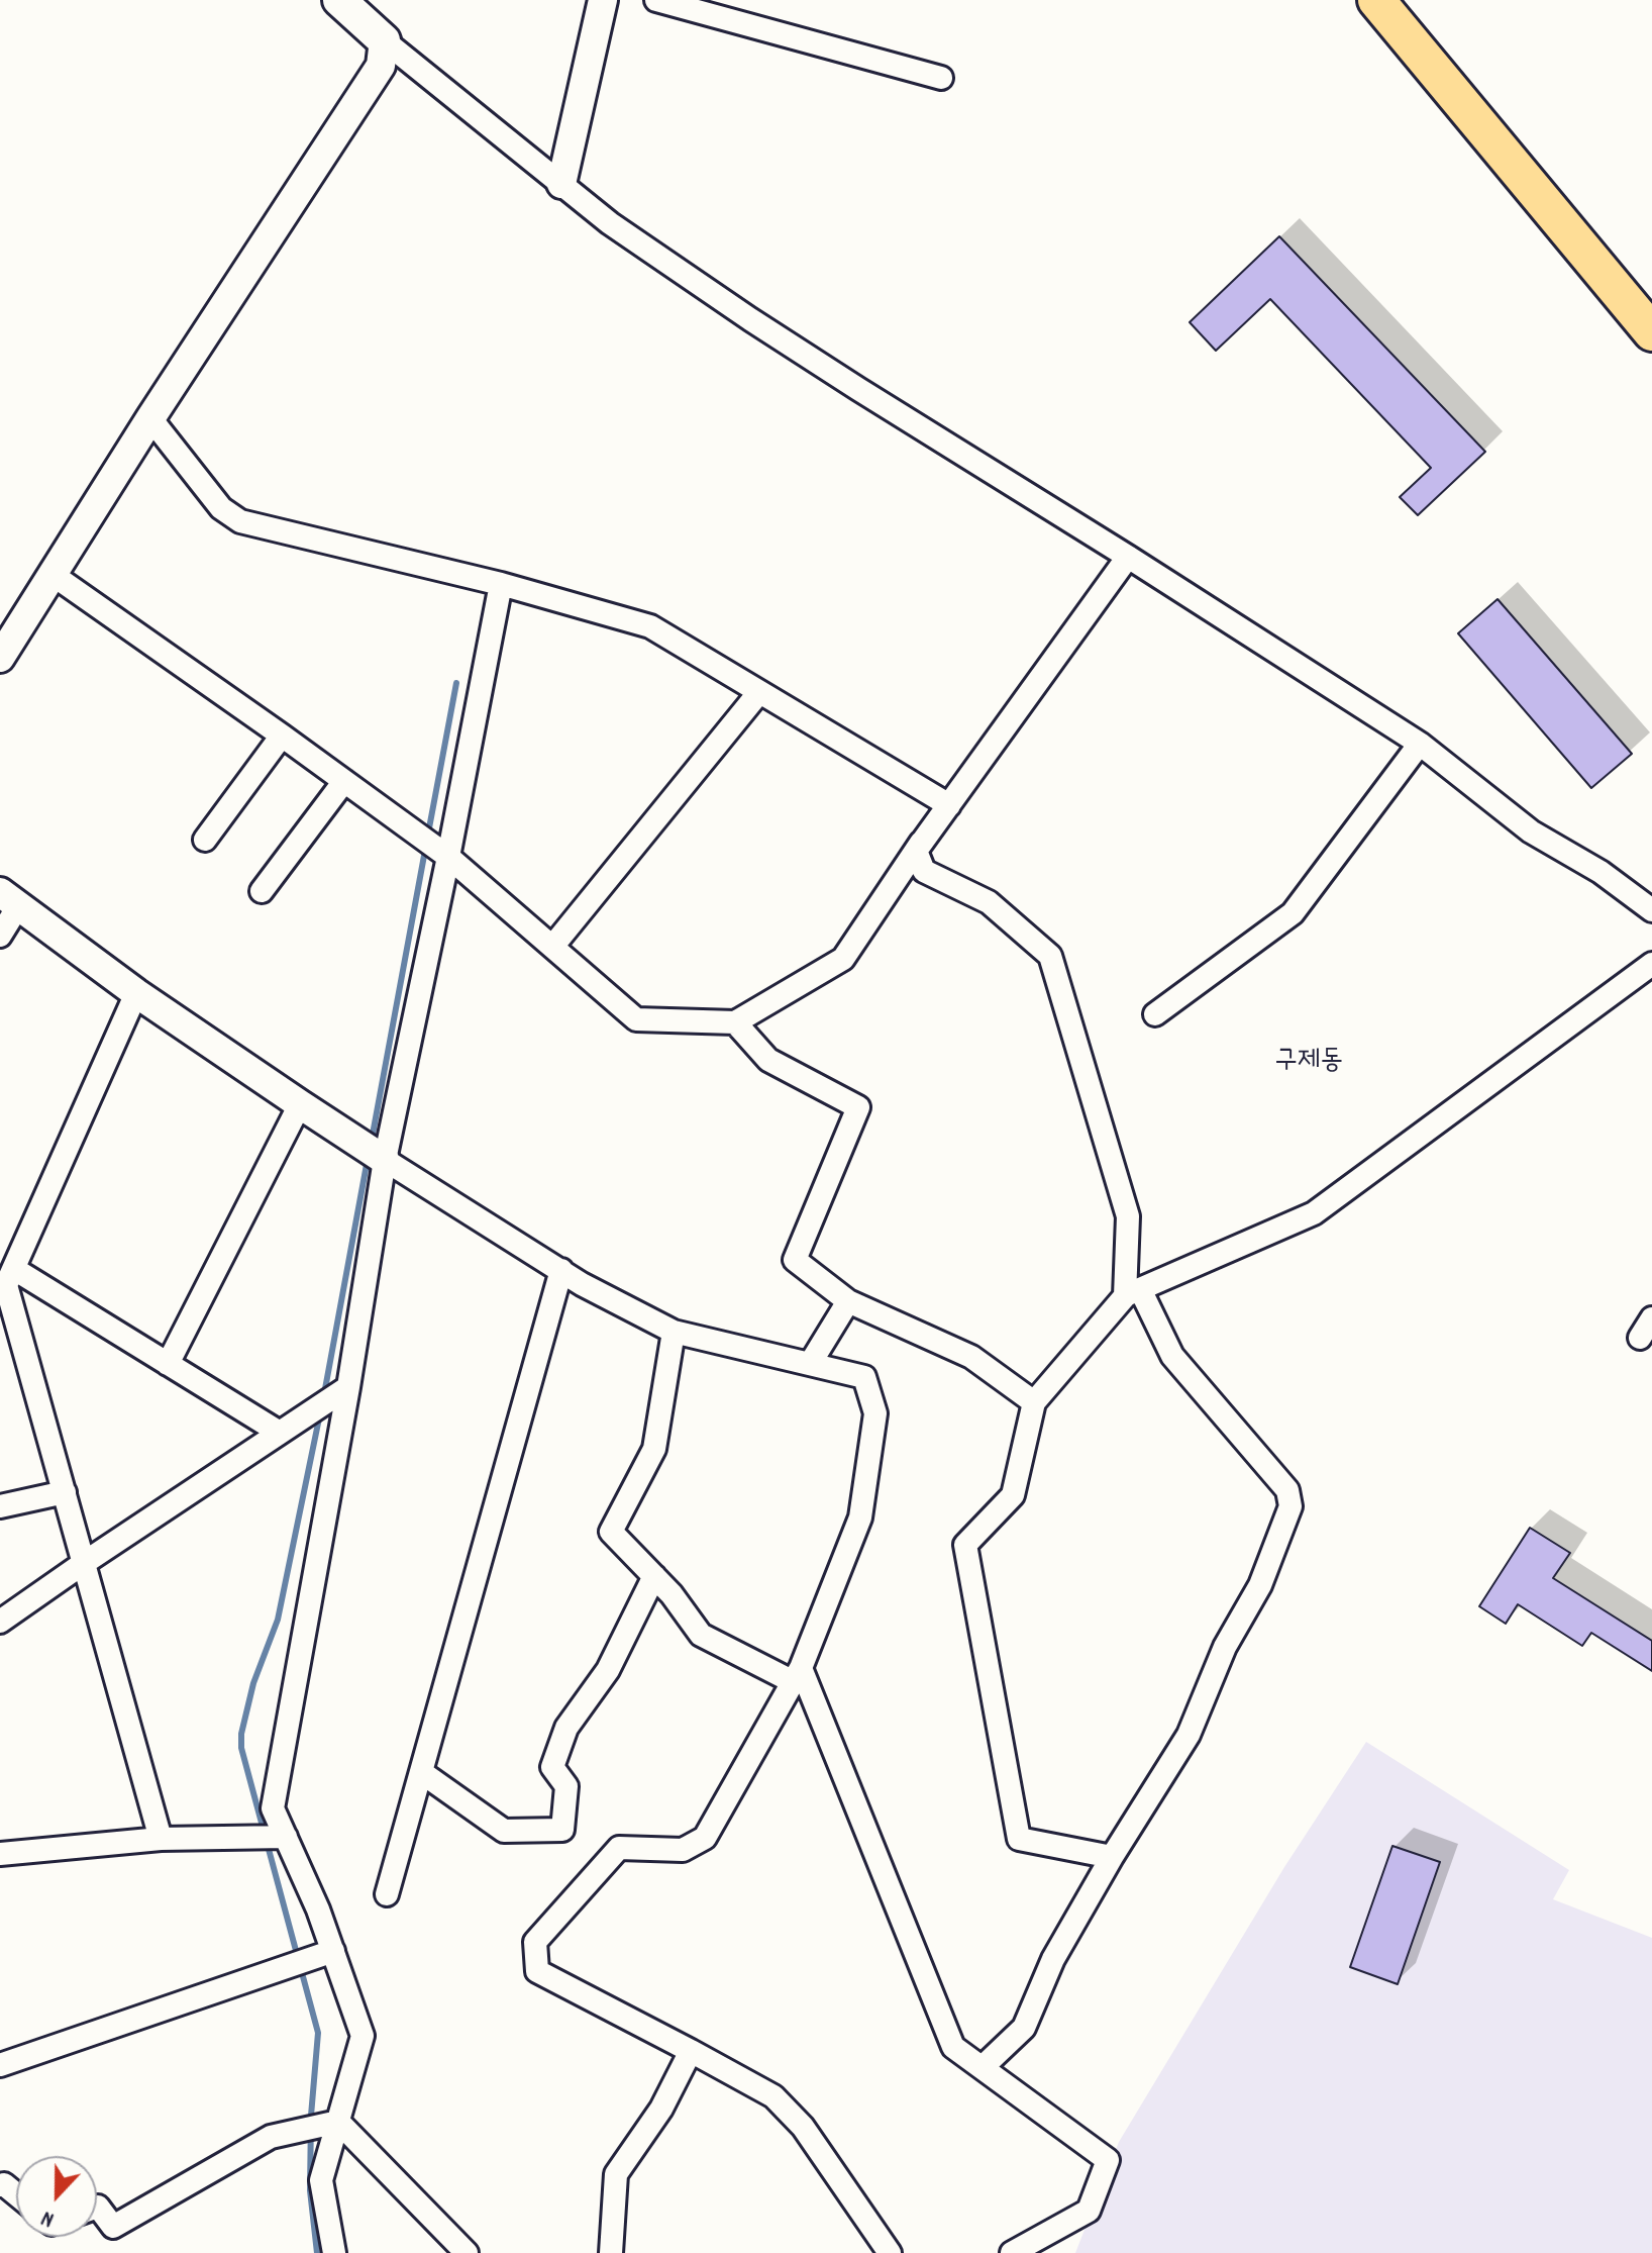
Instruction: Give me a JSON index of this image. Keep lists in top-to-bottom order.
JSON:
{
  "districts": ["구제동"],
  "north": "bottom"
}
